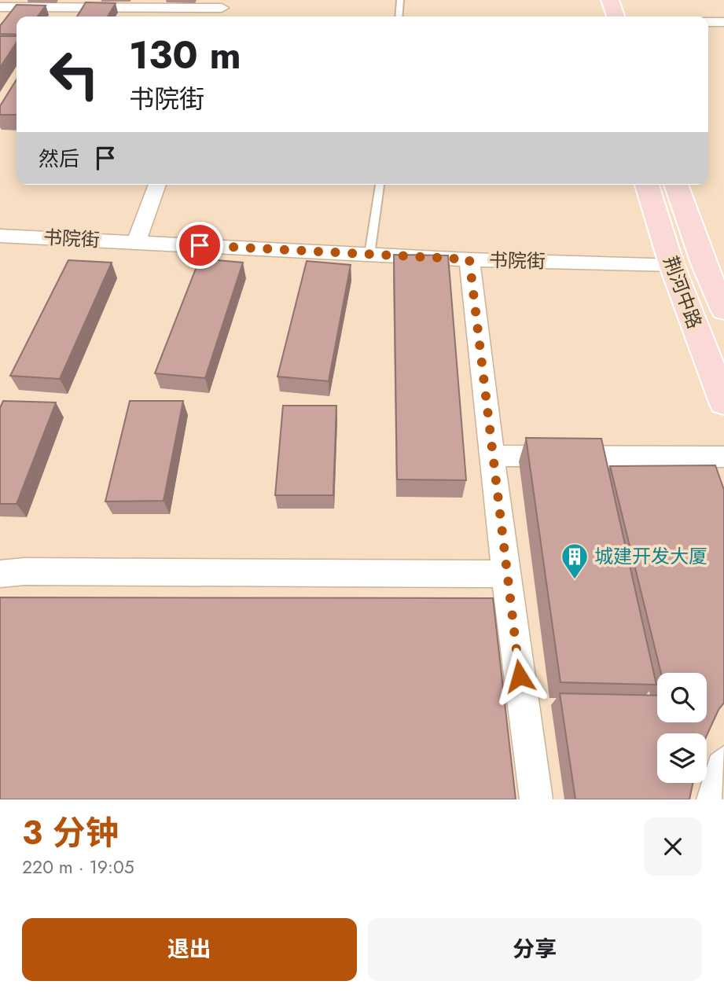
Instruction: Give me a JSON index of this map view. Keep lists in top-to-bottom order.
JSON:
{
  "streets": {
    "main road": ["荆河中路"],
    "street": ["书院街"]
  },
  "crossings": [
    ["书院街", "荆河中路"]
  ],
  "places": {
    "building": ["城建开发大厦"]
  },
  "page": {
    "turn": ["130 m", "书院街"],
    "then": "然后",
    "heading": ["3 分钟", "220 m · 19:05"],
    "buttons": ["退出", "分享"]
  }
}
